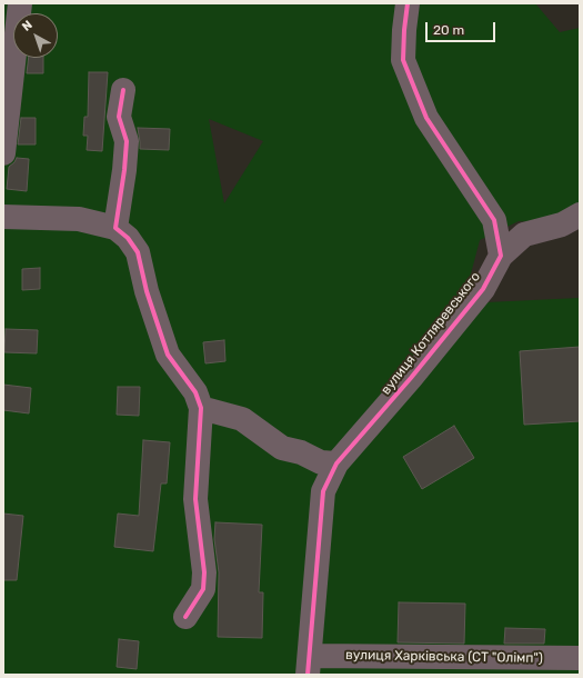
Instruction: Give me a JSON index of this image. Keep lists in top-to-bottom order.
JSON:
{
  "streets": {
    "street": ["вулиця Котляревського", "вулиця Харківська (СТ \"Олімп\")"]
  },
  "crossings": [
    ["вулиця Котляревського", "вулиця Харківська (СТ \"Олімп\")"]
  ],
  "scale_bar": "20 m",
  "north": "top left"
}
